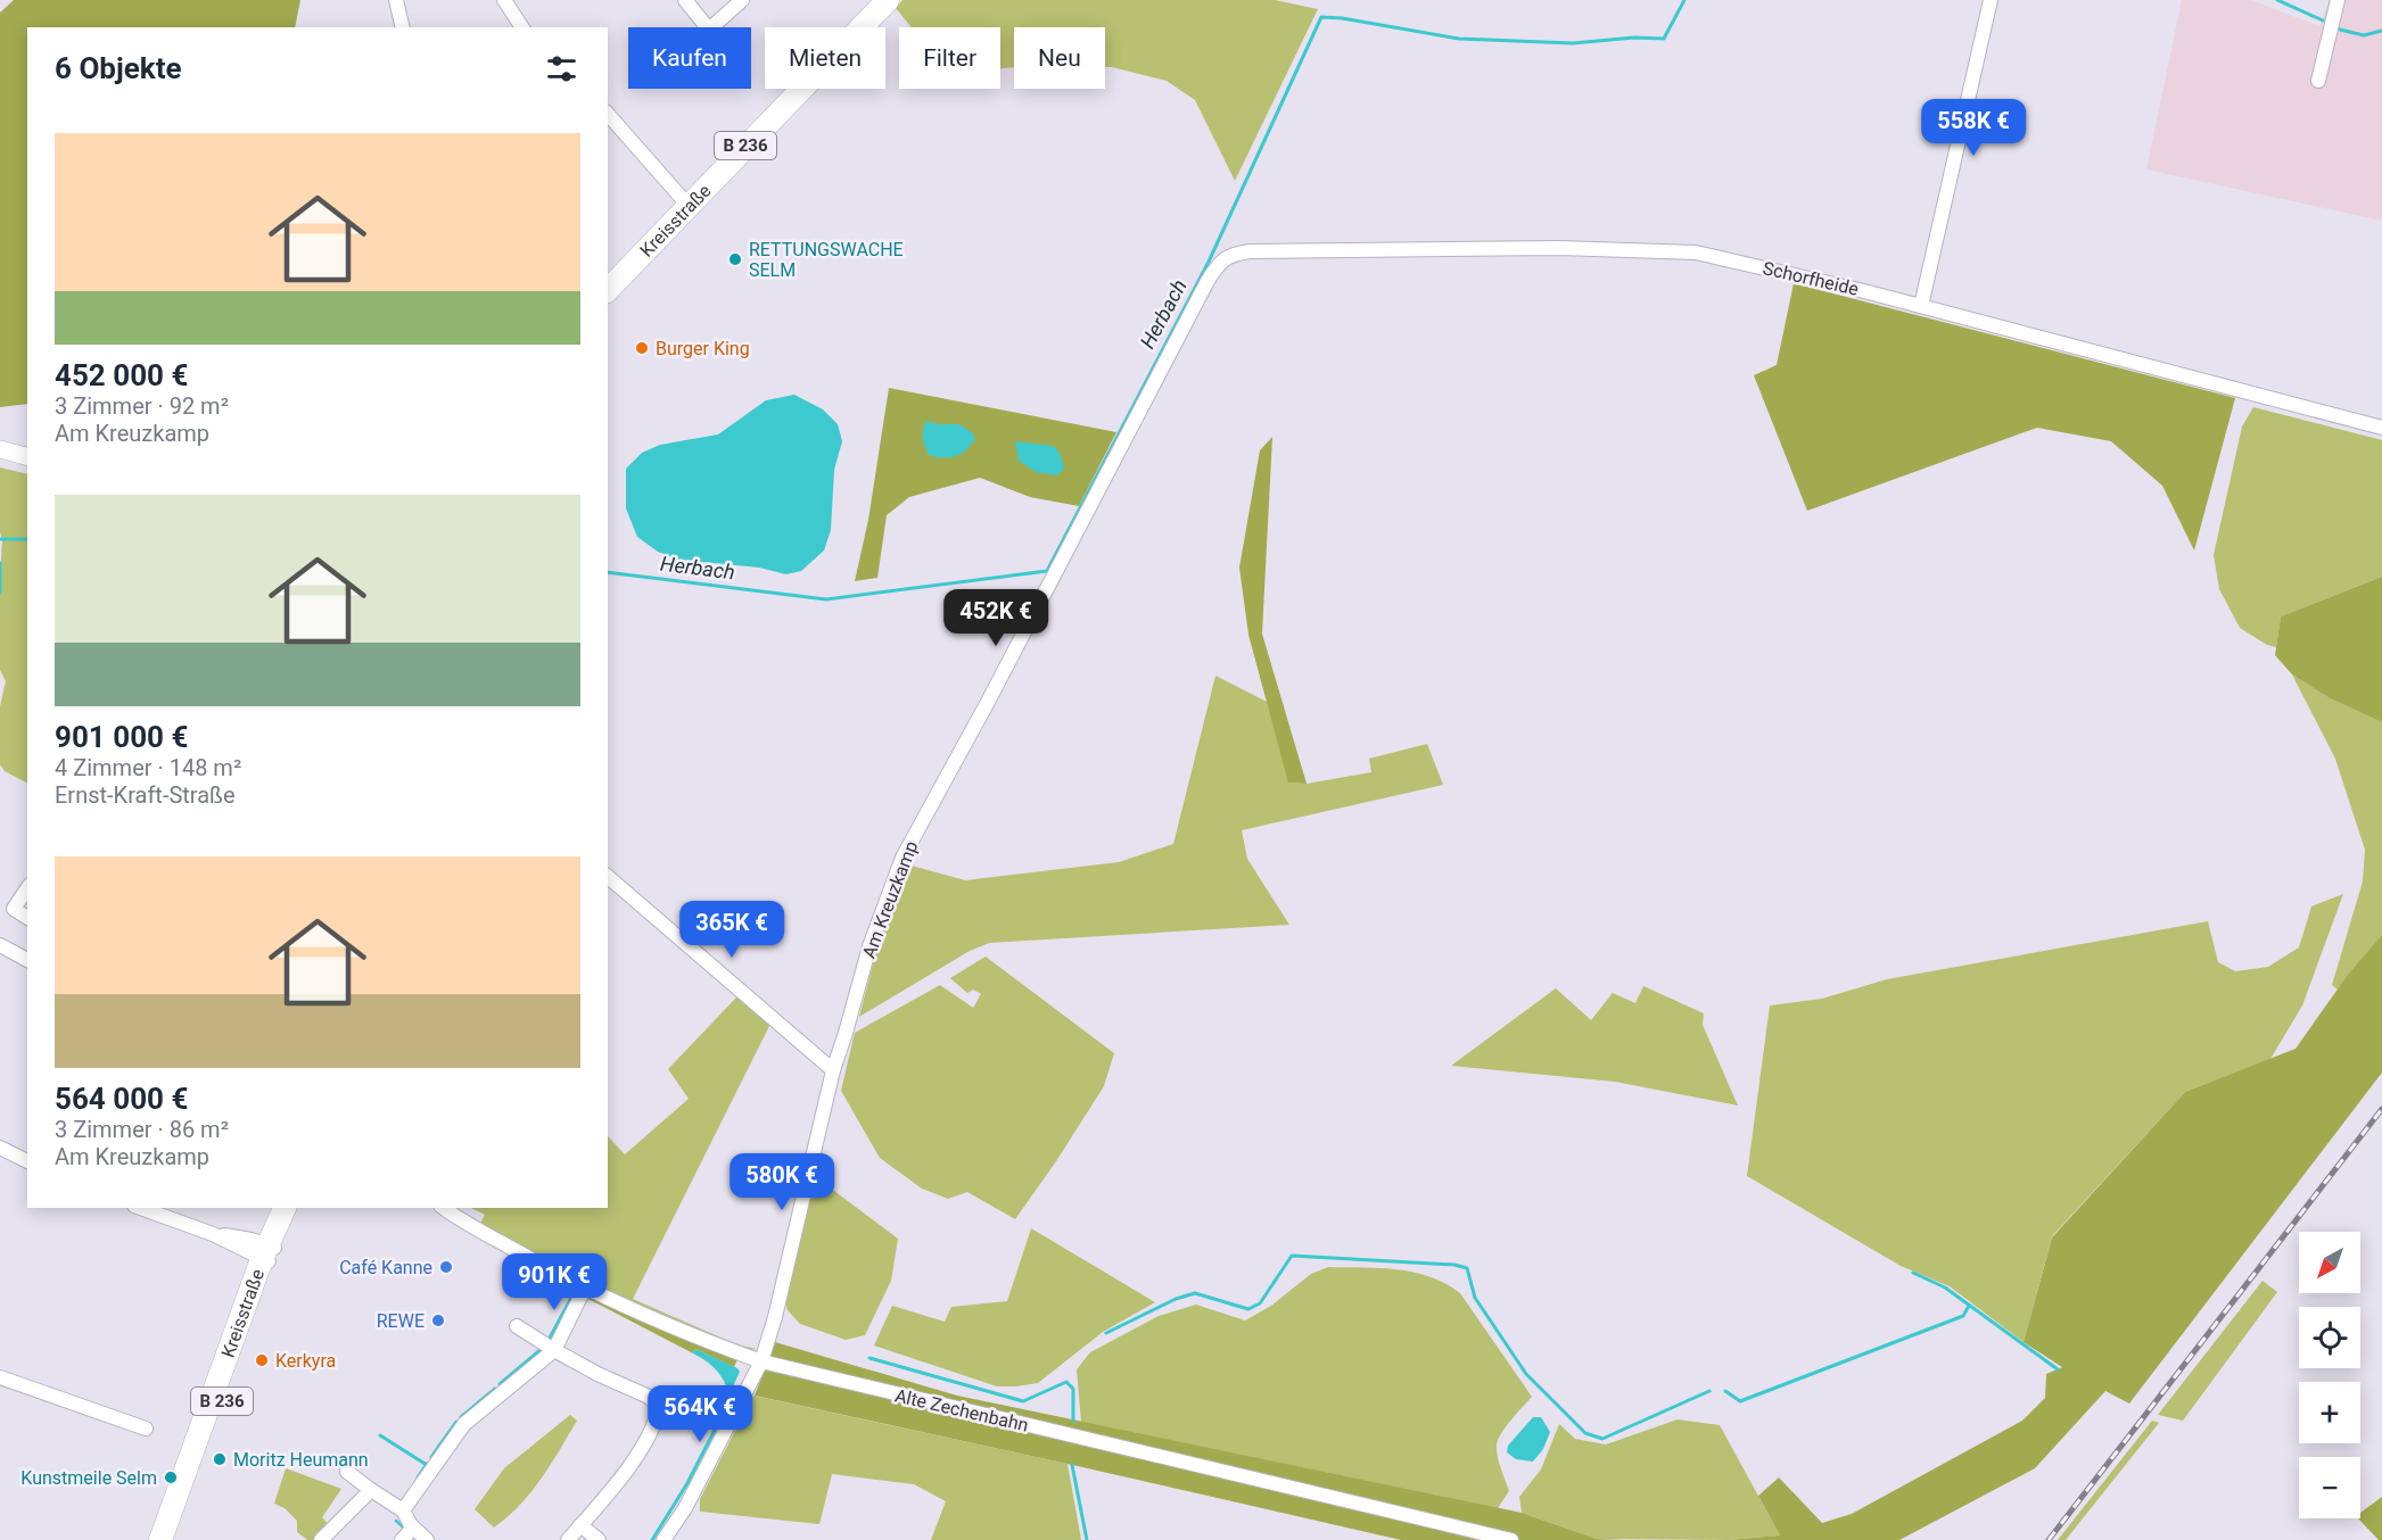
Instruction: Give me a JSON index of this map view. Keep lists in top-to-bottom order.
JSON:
{
  "streets": {
    "main road": ["B 236", "Kreisstraße"],
    "street": ["Schorfheide", "Am Kreuzkamp", "Alte Zechenbahn"]
  },
  "crossings": [
    ["Schorfheide", "Am Kreuzkamp"],
    ["Am Kreuzkamp", "Alte Zechenbahn"]
  ],
  "water": ["Herbach"],
  "places": [
    "RETTUNGSWACHE SELM",
    "Burger King",
    "Café Kanne",
    "REWE",
    "Kerkyra",
    "Moritz Heumann",
    "Kunstmeile Selm"
  ],
  "north": "bottom left",
  "page": {
    "chip": [
      "Kaufen",
      "Mieten",
      "Filter",
      "Neu"
    ],
    "heading": "6 Objekte",
    "price": [
      "558K €",
      "452K €",
      "365K €",
      "580K €",
      "901K €",
      "564K €"
    ],
    "list": [
      {
        "name": "452 000 €",
        "note": "3 Zimmer · 92 m² · Am Kreuzkamp"
      },
      {
        "name": "901 000 €",
        "note": "4 Zimmer · 148 m² · Ernst-Kraft-Straße"
      },
      {
        "name": "564 000 €",
        "note": "3 Zimmer · 86 m² · Am Kreuzkamp"
      }
    ],
    "map_buttons": ["+", "−"]
  }
}
